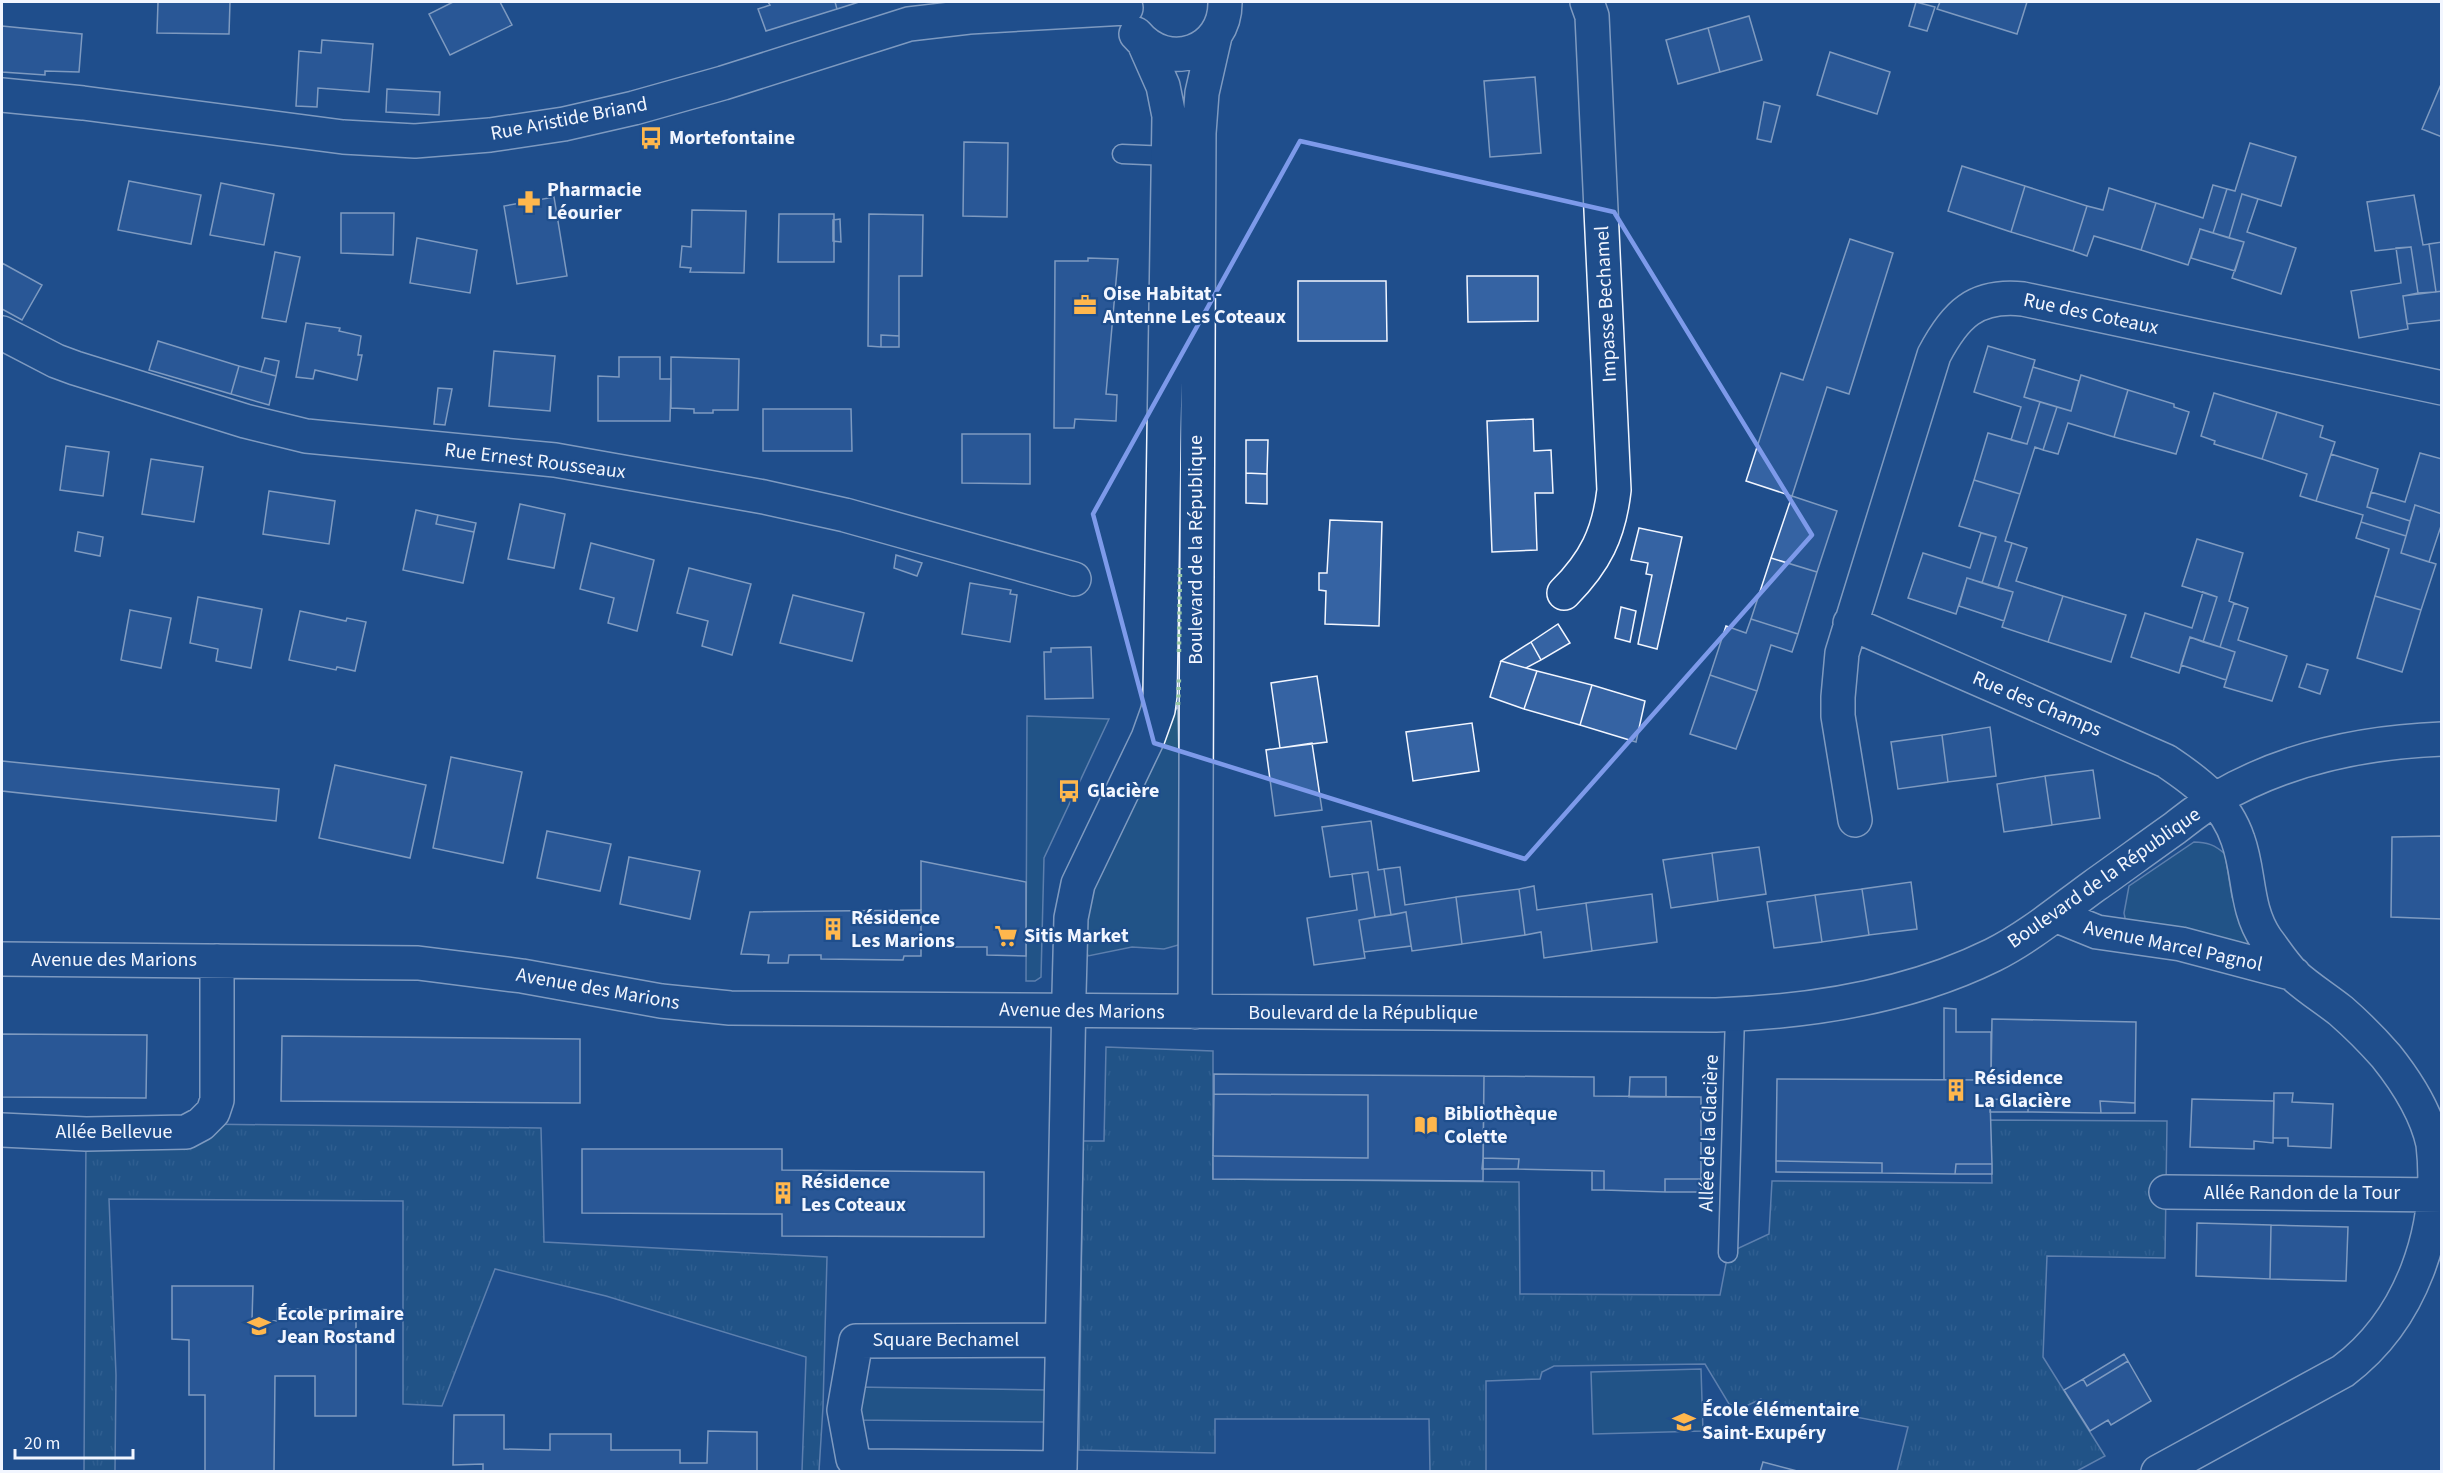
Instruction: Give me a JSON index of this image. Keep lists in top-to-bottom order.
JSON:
{
  "streets": {
    "street": [
      "Rue Aristide Briand",
      "Impasse Bechamel",
      "Rue des Coteaux",
      "Rue Ernest Rousseaux",
      "Boulevard de la République",
      "Rue des Champs",
      "Avenue Marcel Pagnol",
      "Avenue des Marions",
      "Allée Bellevue",
      "Allée Randon de la Tour",
      "Square Bechamel"
    ],
    "lane": ["Allée de la Glacière"]
  },
  "crossings": [
    ["Rue Aristide Briand", "Boulevard de la République"],
    ["Rue des Coteaux", "Rue des Champs"],
    ["Boulevard de la République", "Rue des Champs"],
    ["Boulevard de la République", "Avenue Marcel Pagnol"],
    ["Boulevard de la République", "Avenue des Marions"],
    ["Boulevard de la République", "Allée de la Glacière"],
    ["Boulevard de la République", "Square Bechamel"],
    ["Rue des Champs", "Avenue Marcel Pagnol"],
    ["Avenue Marcel Pagnol", "Allée Randon de la Tour"],
    ["Avenue des Marions", "Allée Bellevue"],
    ["Avenue des Marions", "Square Bechamel"]
  ],
  "places": {
    "bus stop": ["Mortefontaine", "Glacière"],
    "pharmacy": ["Pharmacie Léourier"],
    "office": ["Oise Habitat - Antenne Les Coteaux"],
    "building": ["Résidence Les Marions", "Résidence La Glacière", "Résidence Les Coteaux"],
    "supermarket": ["Sitis Market"],
    "library": ["Bibliothèque Colette"],
    "school or university": ["École primaire Jean Rostand", "École élémentaire Saint-Exupéry"]
  },
  "scale_bar": "20 m"
}
